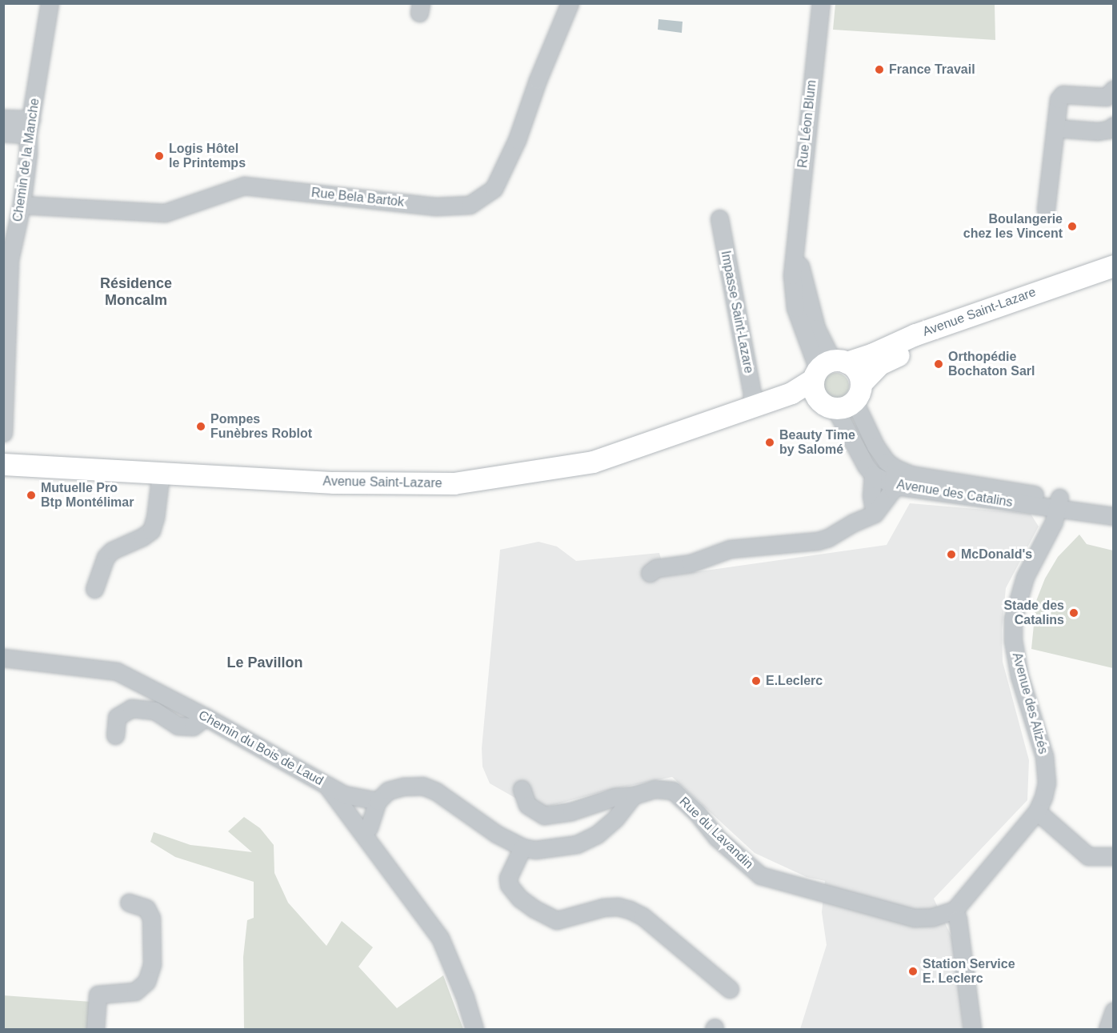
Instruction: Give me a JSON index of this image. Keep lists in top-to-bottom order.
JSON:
{
  "streets": {
    "main road": ["Avenue Saint-Lazare"],
    "street": [
      "Rue Léon Blum",
      "Chemin de la Manche",
      "Rue Bela Bartok",
      "Impasse Saint-Lazare",
      "Avenue des Catalins",
      "Avenue des Alizés",
      "Chemin du Bois de Laud",
      "Rue du Lavandin"
    ]
  },
  "crossings": [
    ["Rue Léon Blum", "Avenue Saint-Lazare"],
    ["Chemin de la Manche", "Rue Bela Bartok"],
    ["Impasse Saint-Lazare", "Avenue Saint-Lazare"],
    ["Avenue Saint-Lazare", "Avenue des Catalins"],
    ["Avenue des Catalins", "Avenue des Alizés"],
    ["Avenue des Alizés", "Rue du Lavandin"]
  ],
  "districts": ["Résidence Moncalm", "Le Pavillon"],
  "places": [
    "France Travail",
    "Logis Hôtel le Printemps",
    "Boulangerie chez les Vincent",
    "Orthopédie Bochaton Sarl",
    "Pompes Funèbres Roblot",
    "Beauty Time by Salomé",
    "Mutuelle Pro Btp Montélimar",
    "McDonald's",
    "Stade des Catalins",
    "E.Leclerc",
    "Station Service E. Leclerc"
  ]
}
